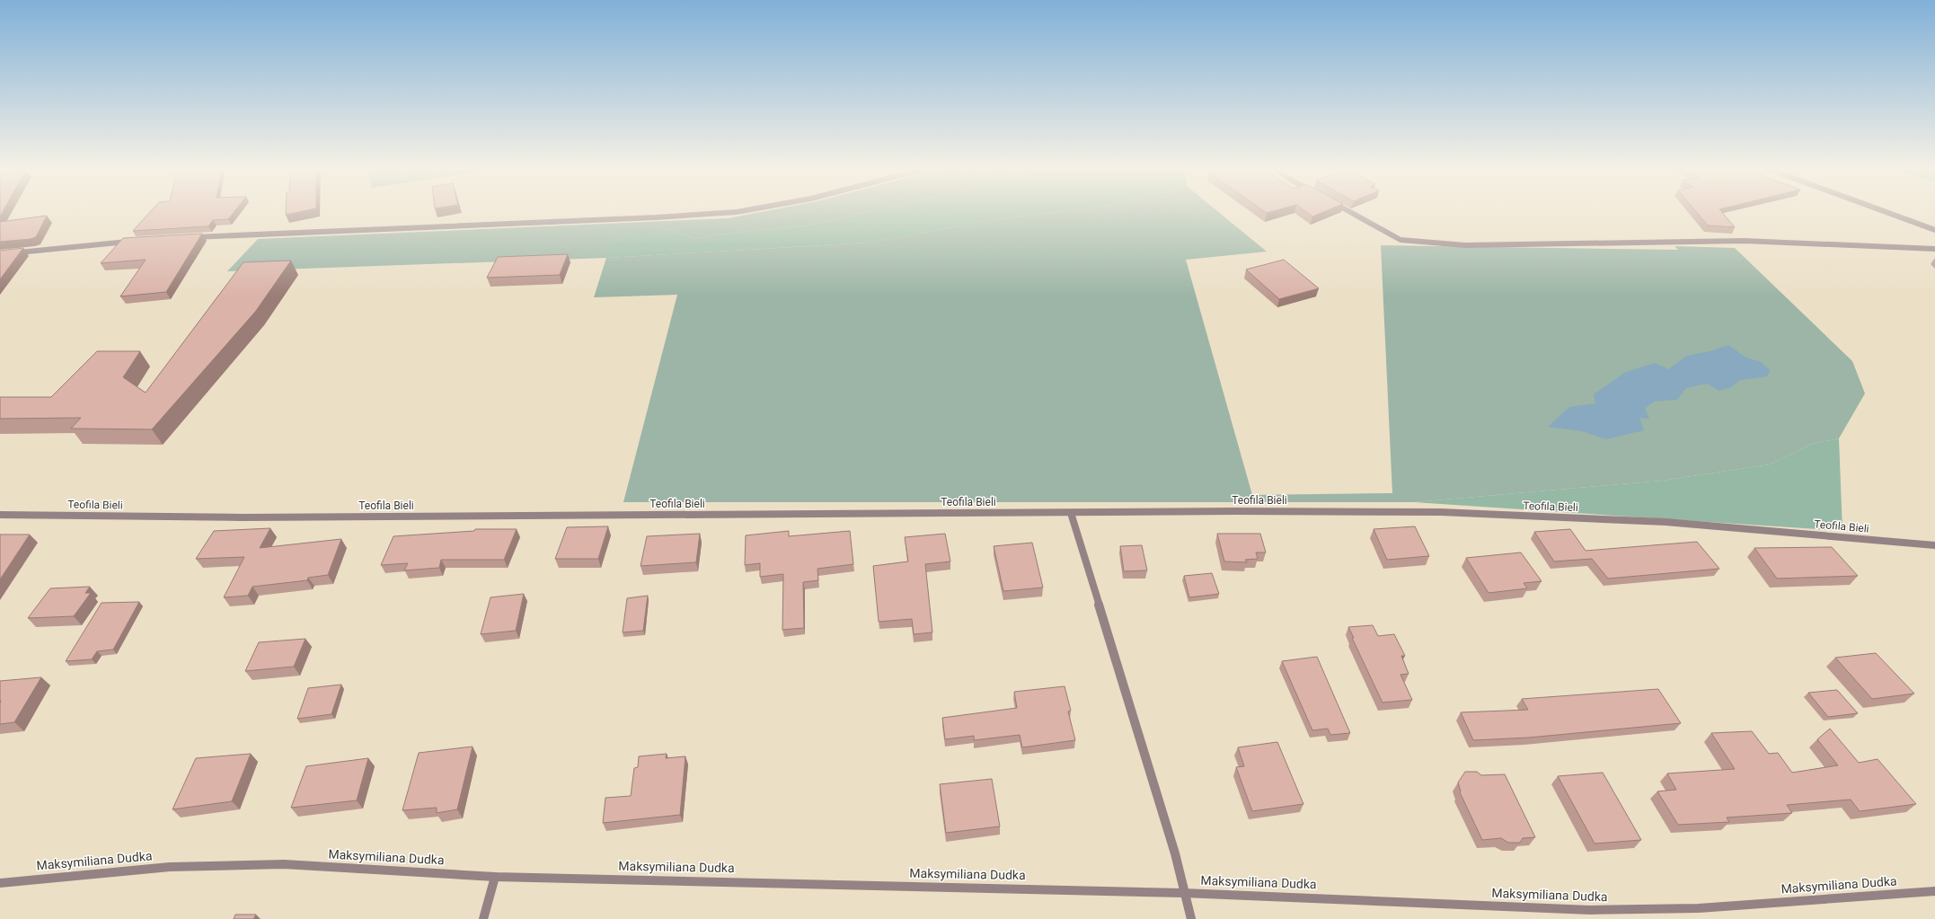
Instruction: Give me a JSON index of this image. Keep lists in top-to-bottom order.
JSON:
{
  "streets": {
    "street": ["Teofila Bieli", "Maksymiliana Dudka"]
  }
}
